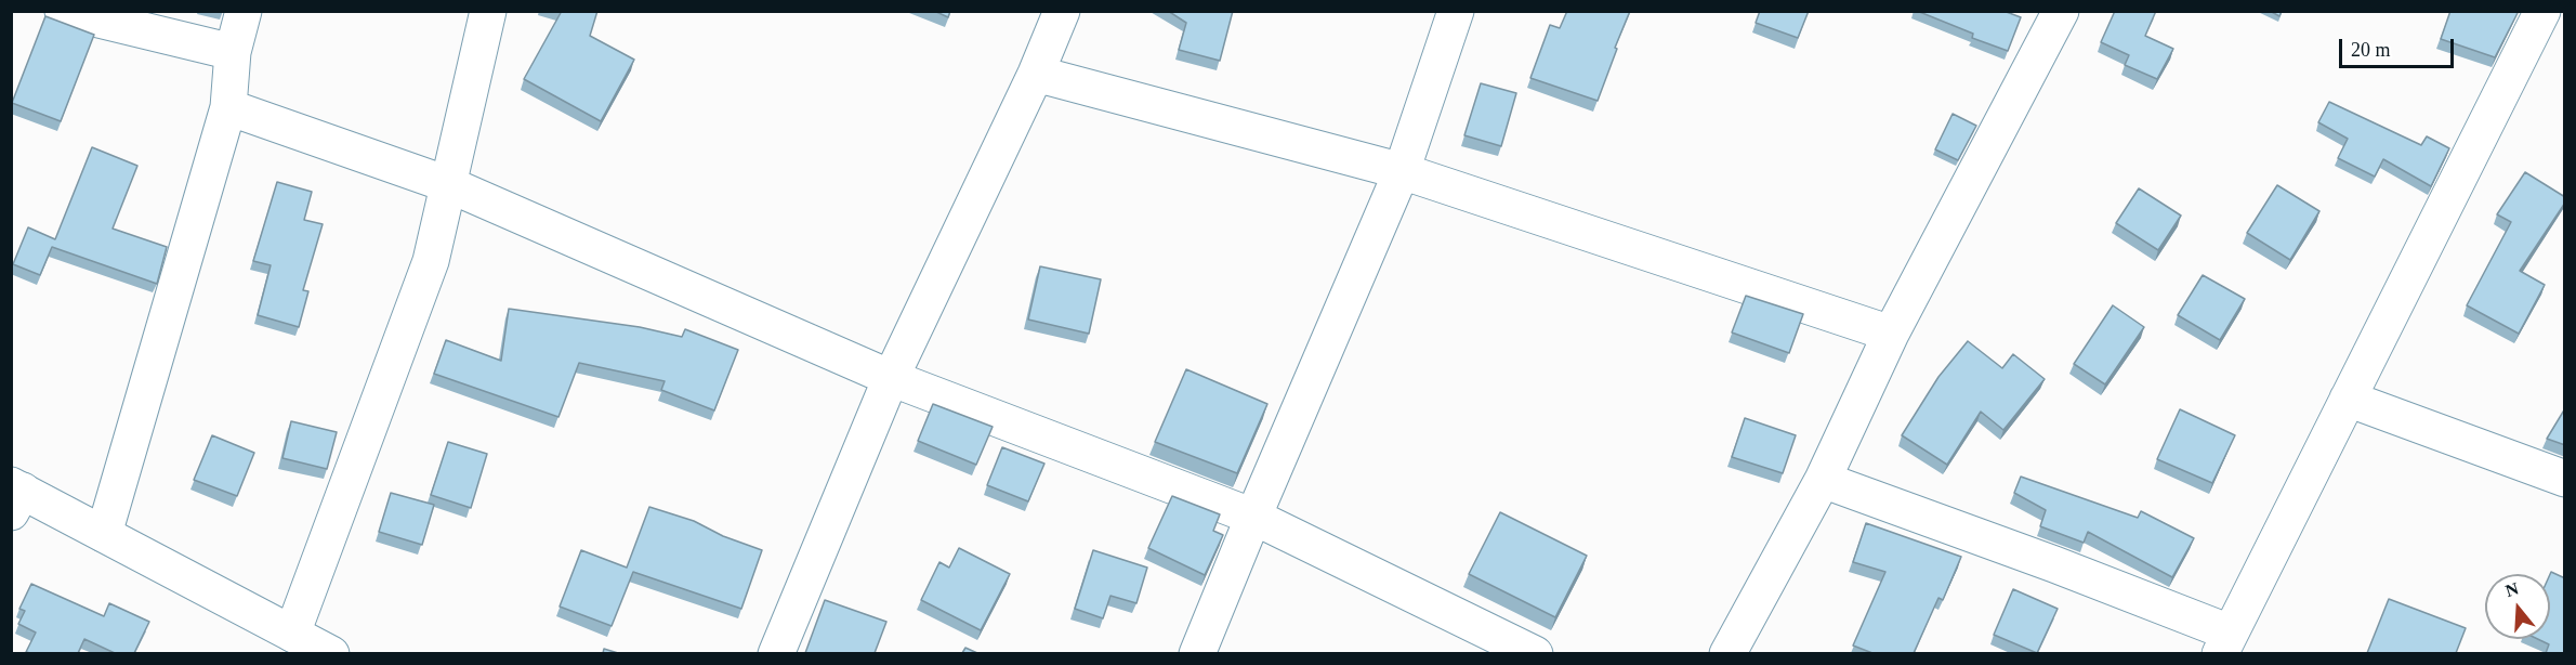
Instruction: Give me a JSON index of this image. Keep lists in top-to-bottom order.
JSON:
{
  "scale_bar": "20 m",
  "north": "top"
}
